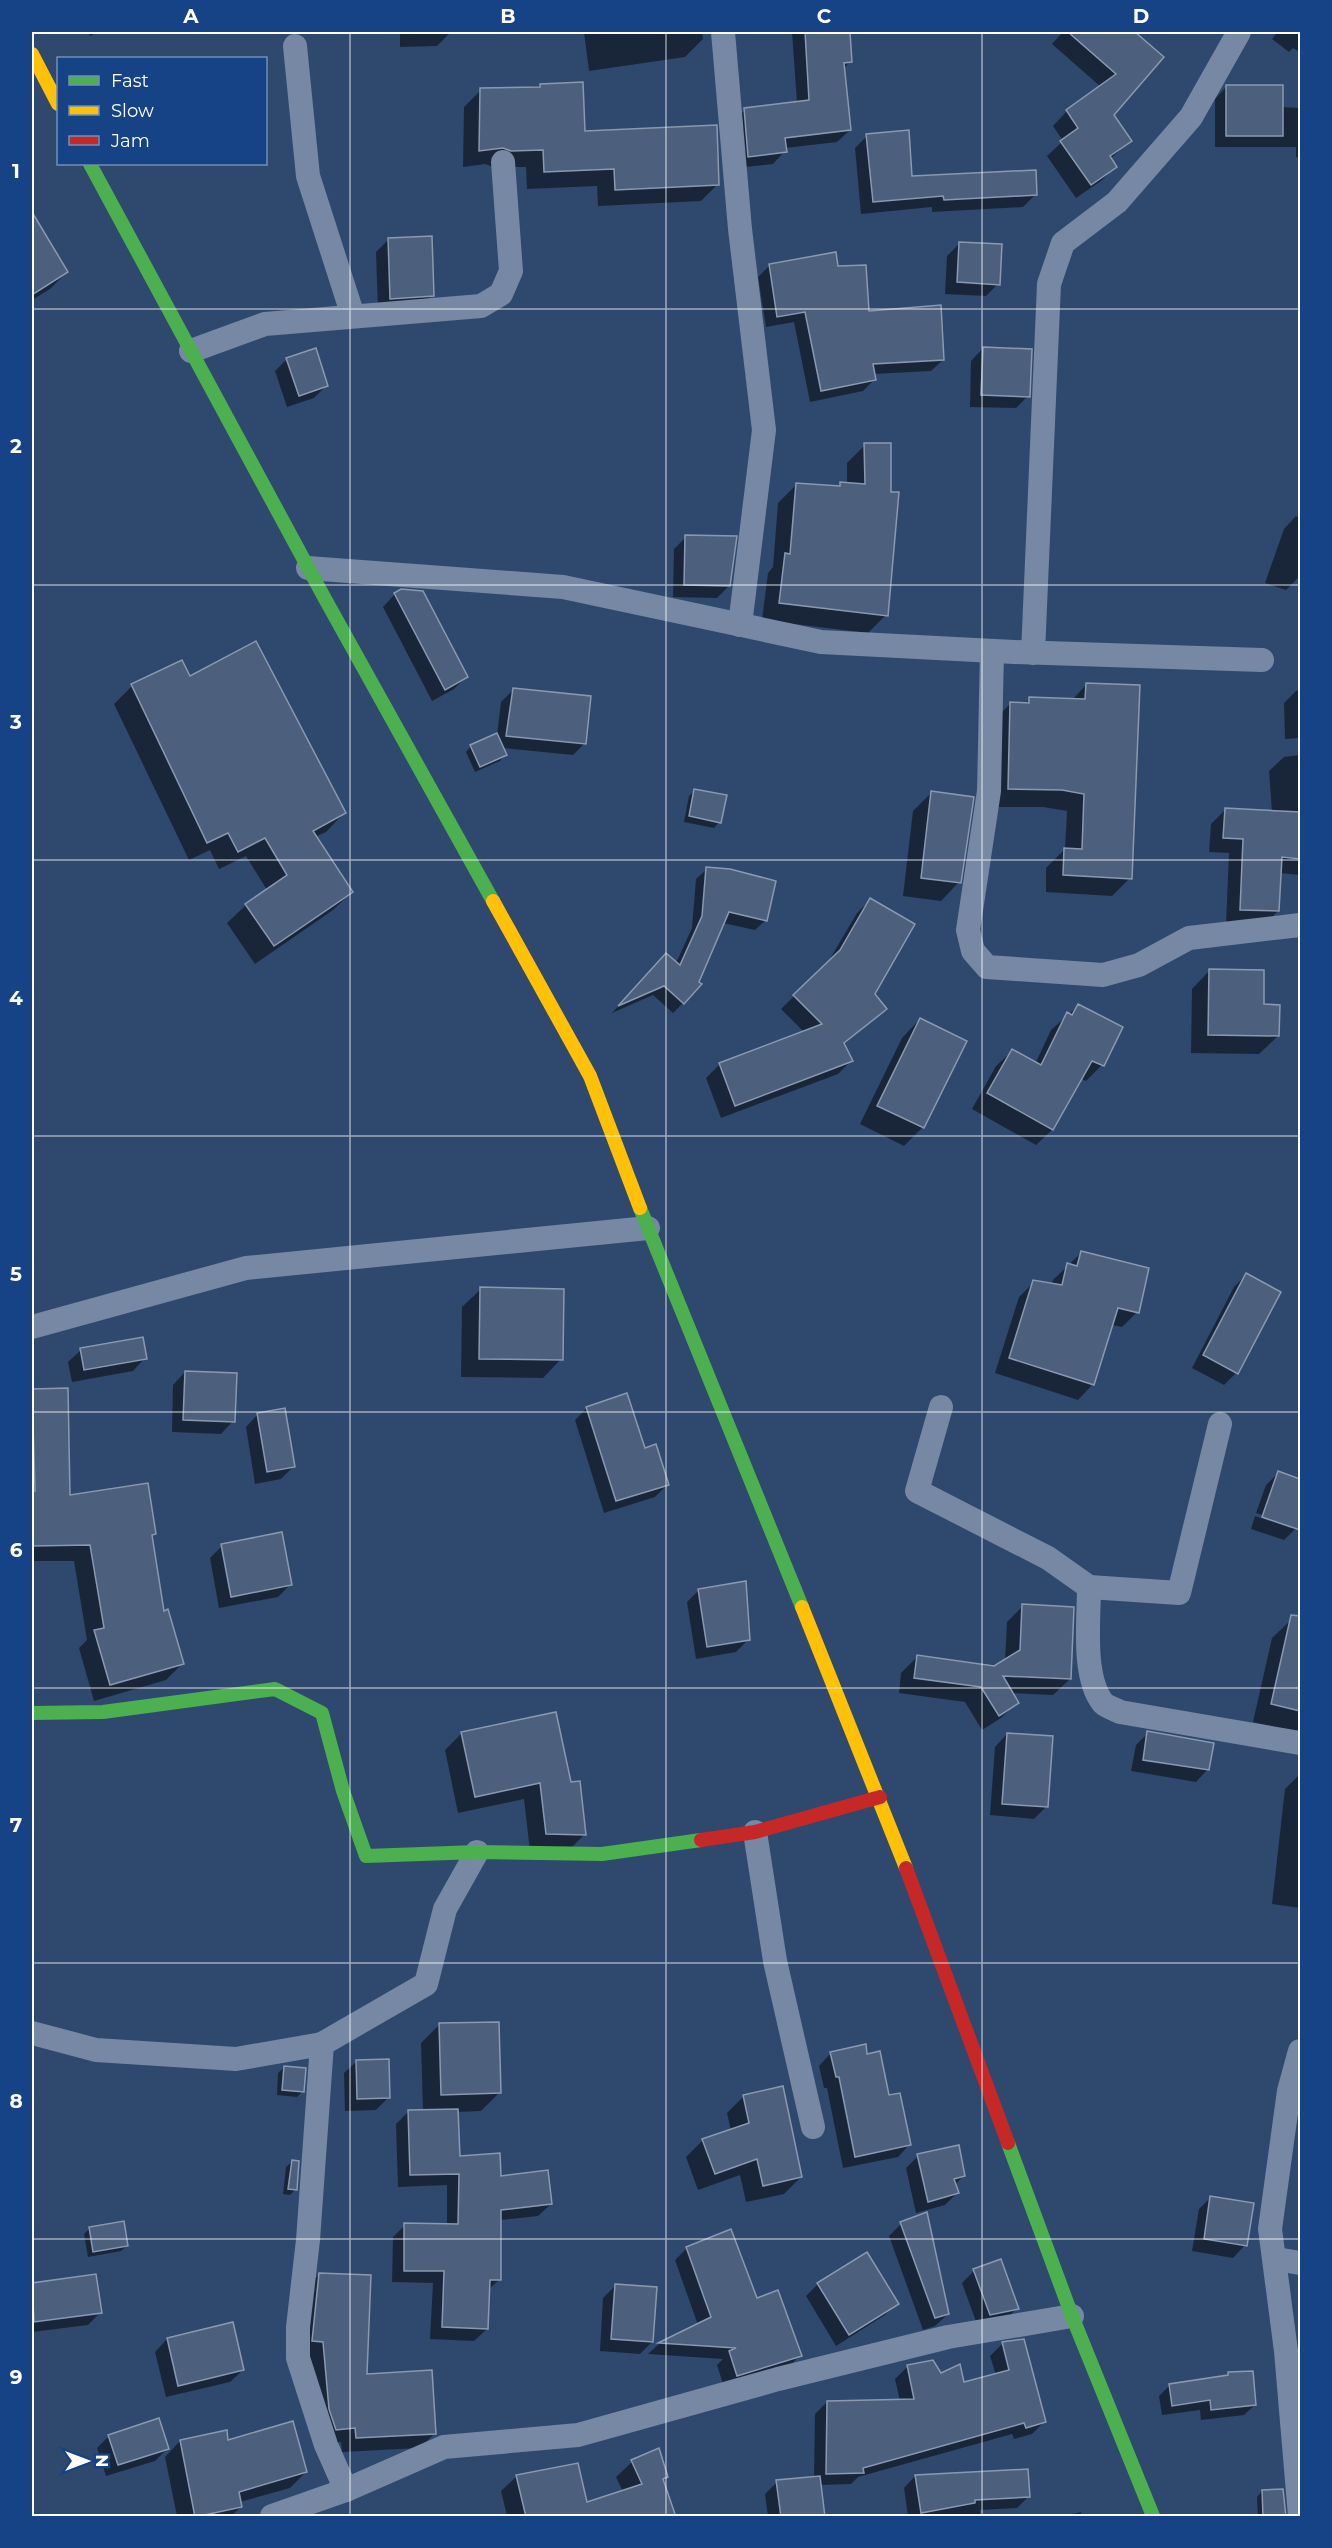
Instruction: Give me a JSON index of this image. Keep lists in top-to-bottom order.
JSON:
{
  "legend": ["Fast", "Slow", "Jam"],
  "north": "right",
  "grid": {
    "columns": [
      "A",
      "B",
      "C",
      "D"
    ],
    "rows": [
      "1",
      "2",
      "3",
      "4",
      "5",
      "6",
      "7",
      "8",
      "9"
    ]
  }
}
